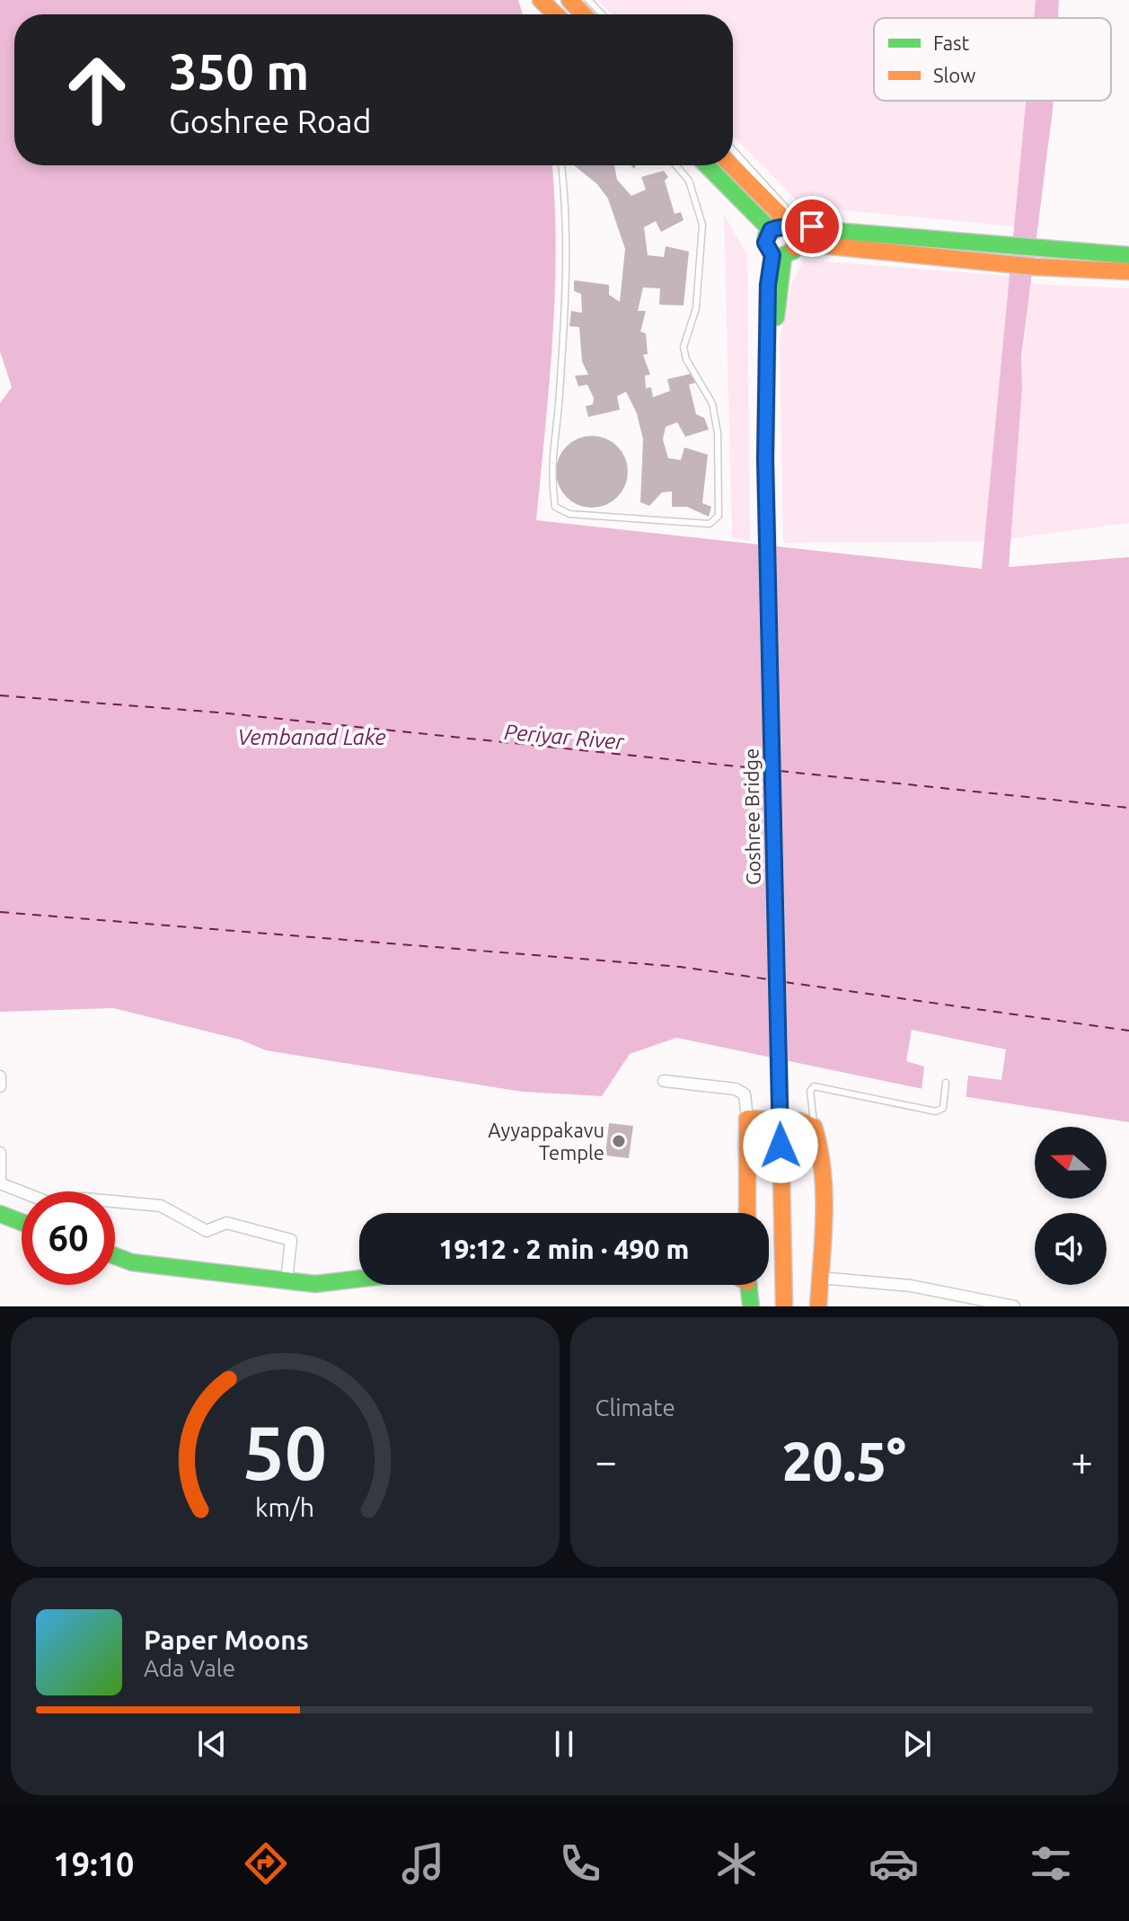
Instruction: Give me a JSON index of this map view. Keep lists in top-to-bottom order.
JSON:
{
  "streets": {
    "main road": ["Goshree Bridge"]
  },
  "water": ["Vembanad Lake", "Periyar River"],
  "places": ["Ayyappakavu Temple"],
  "legend": ["Fast", "Slow"],
  "north": "left",
  "page": {
    "turn": ["350 m", "Goshree Road"],
    "limit": "60",
    "trip": "19:12 · 2 min · 490 m",
    "tile": "Climate",
    "heat": ["−", "20.5°", "+"],
    "song": ["Paper Moons", "Ada Vale"],
    "tabs": "19:10",
    "gauge": ["50", "km/h"]
  }
}
